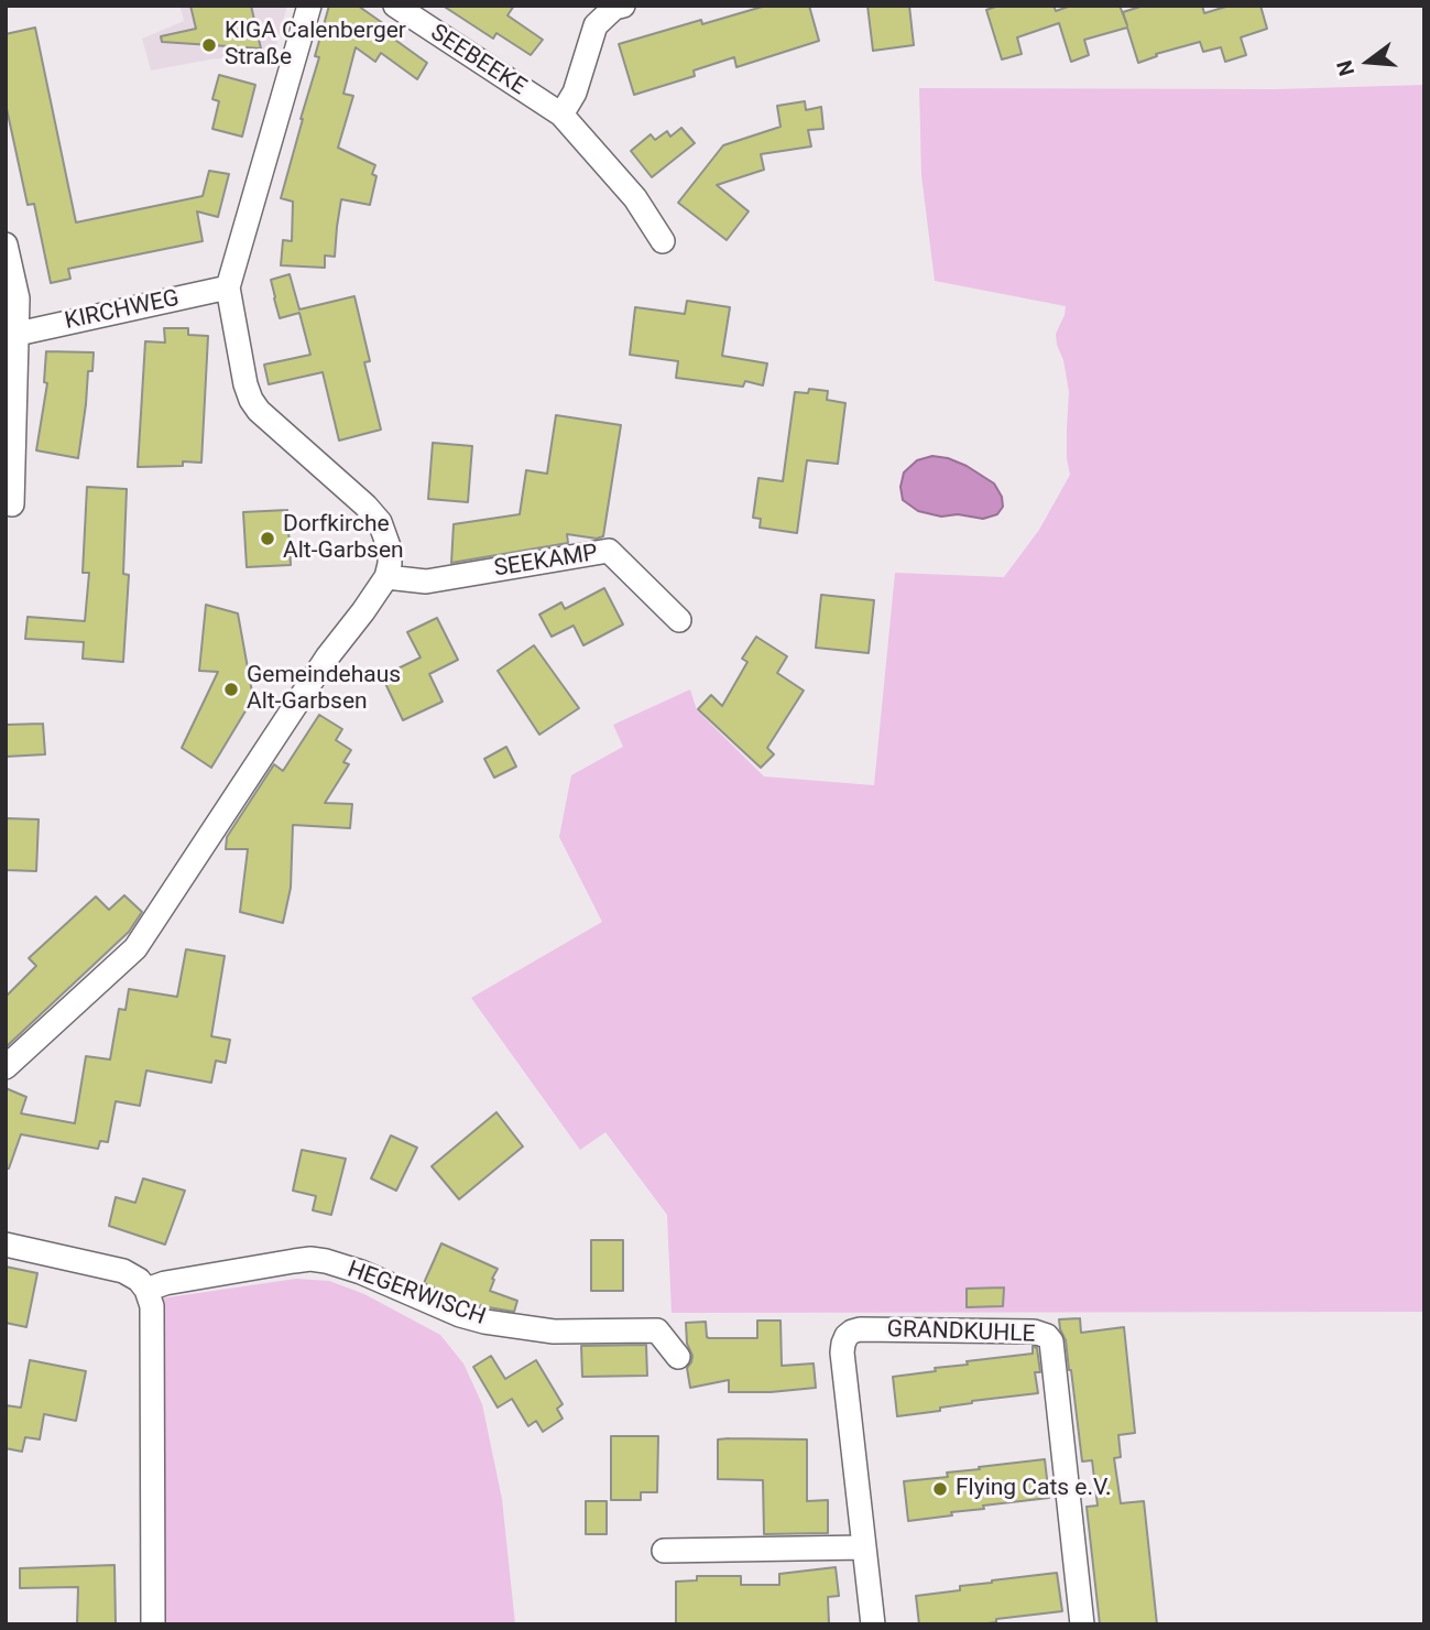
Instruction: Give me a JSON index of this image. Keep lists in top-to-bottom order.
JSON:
{
  "streets": {
    "street": [
      "SEEBEEKE",
      "KIRCHWEG",
      "SEEKAMP",
      "HEGERWISCH",
      "GRANDKUHLE"
    ]
  },
  "places": [
    "KIGA Calenberger Straße",
    "Dorfkirche Alt-Garbsen",
    "Gemeindehaus Alt-Garbsen",
    "Flying Cats e.V."
  ],
  "north": "left"
}
